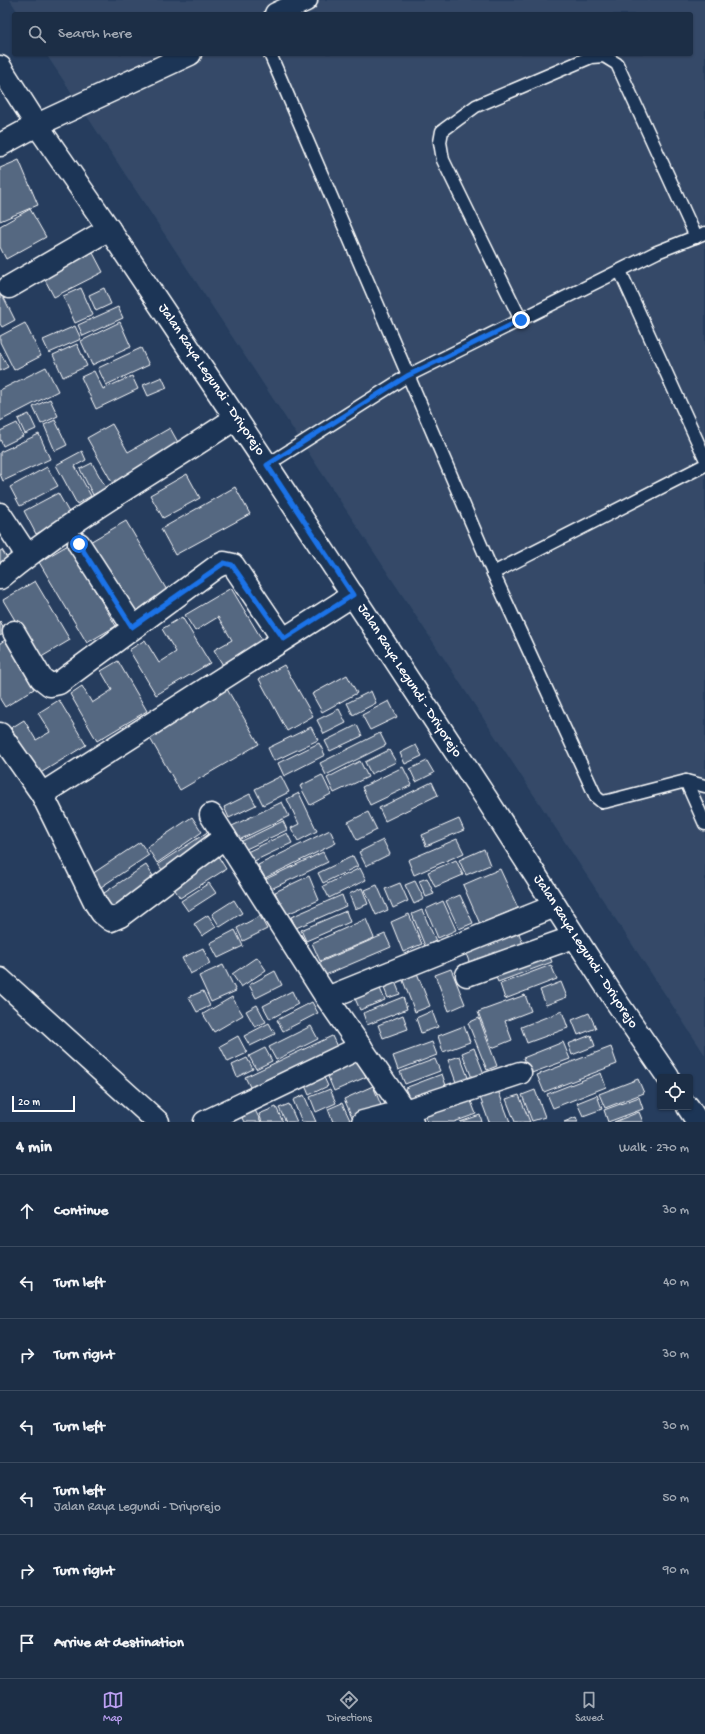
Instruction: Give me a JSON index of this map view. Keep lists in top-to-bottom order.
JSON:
{
  "streets": {
    "street": ["Jalan Raya Legundi - Driyorejo"]
  },
  "scale_bar": "20 m",
  "page": {
    "search": "Search here",
    "scale": "20 m",
    "heading": ["4 min", "Walk · 270 m"],
    "list": [
      ["Continue", "30 m"],
      ["Turn left", "40 m"],
      ["Turn right", "30 m"],
      ["Turn left", "30 m"],
      ["Turn left", "Jalan Raya Legundi - Driyorejo", "50 m"],
      ["Turn right", "90 m"],
      "Arrive at destination"
    ],
    "nav": ["Map", "Directions", "Saved"]
  }
}
